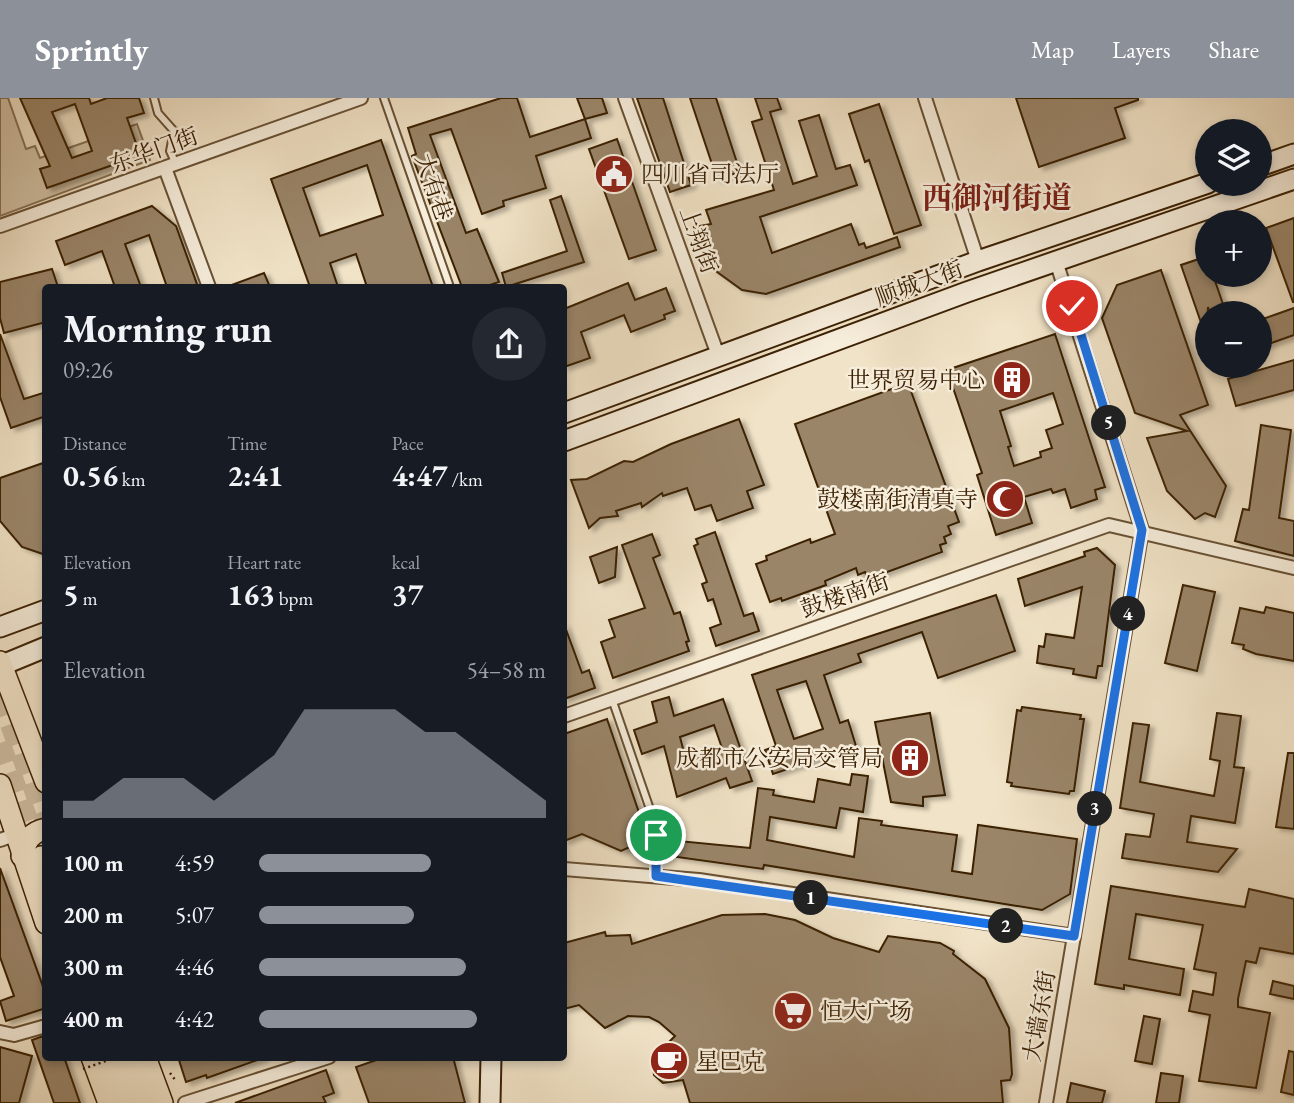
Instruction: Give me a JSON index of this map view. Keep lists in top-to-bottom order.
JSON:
{
  "streets": {
    "main road": ["顺城大街"],
    "street": [
      "东华门街",
      "上翔街",
      "鼓楼南街",
      "大墙东街"
    ],
    "lane": ["大有巷"]
  },
  "crossings": [
    ["上翔街", "顺城大街"],
    ["鼓楼南街", "大墙东街"]
  ],
  "districts": ["西御河街道"],
  "places": {
    "public building": ["四川省司法厅"],
    "building": ["世界贸易中心", "成都市公安局交管局"],
    "mosque": ["鼓楼南街清真寺"],
    "supermarket": ["恒大广场"],
    "cafe": ["星巴克"]
  },
  "page": {
    "header": "Sprintly",
    "nav": ["Map", "Layers", "Share"],
    "map_buttons": ["+", "−"],
    "heading": ["Morning run", "09:26"],
    "stats": [
      ["Distance", "0.56 km"],
      ["Time", "2:41"],
      ["Pace", "4:47 /km"],
      ["Elevation", "5 m"],
      ["Heart rate", "163 bpm"],
      ["kcal", "37"]
    ],
    "pins": [
      "5",
      "4",
      "3",
      "1",
      "2"
    ],
    "chart": ["Elevation", "54–58 m"],
    "list": [
      {
        "name": "100 m",
        "note": "4:59"
      },
      {
        "name": "200 m",
        "note": "5:07"
      },
      {
        "name": "300 m",
        "note": "4:46"
      },
      {
        "name": "400 m",
        "note": "4:42"
      }
    ]
  }
}
